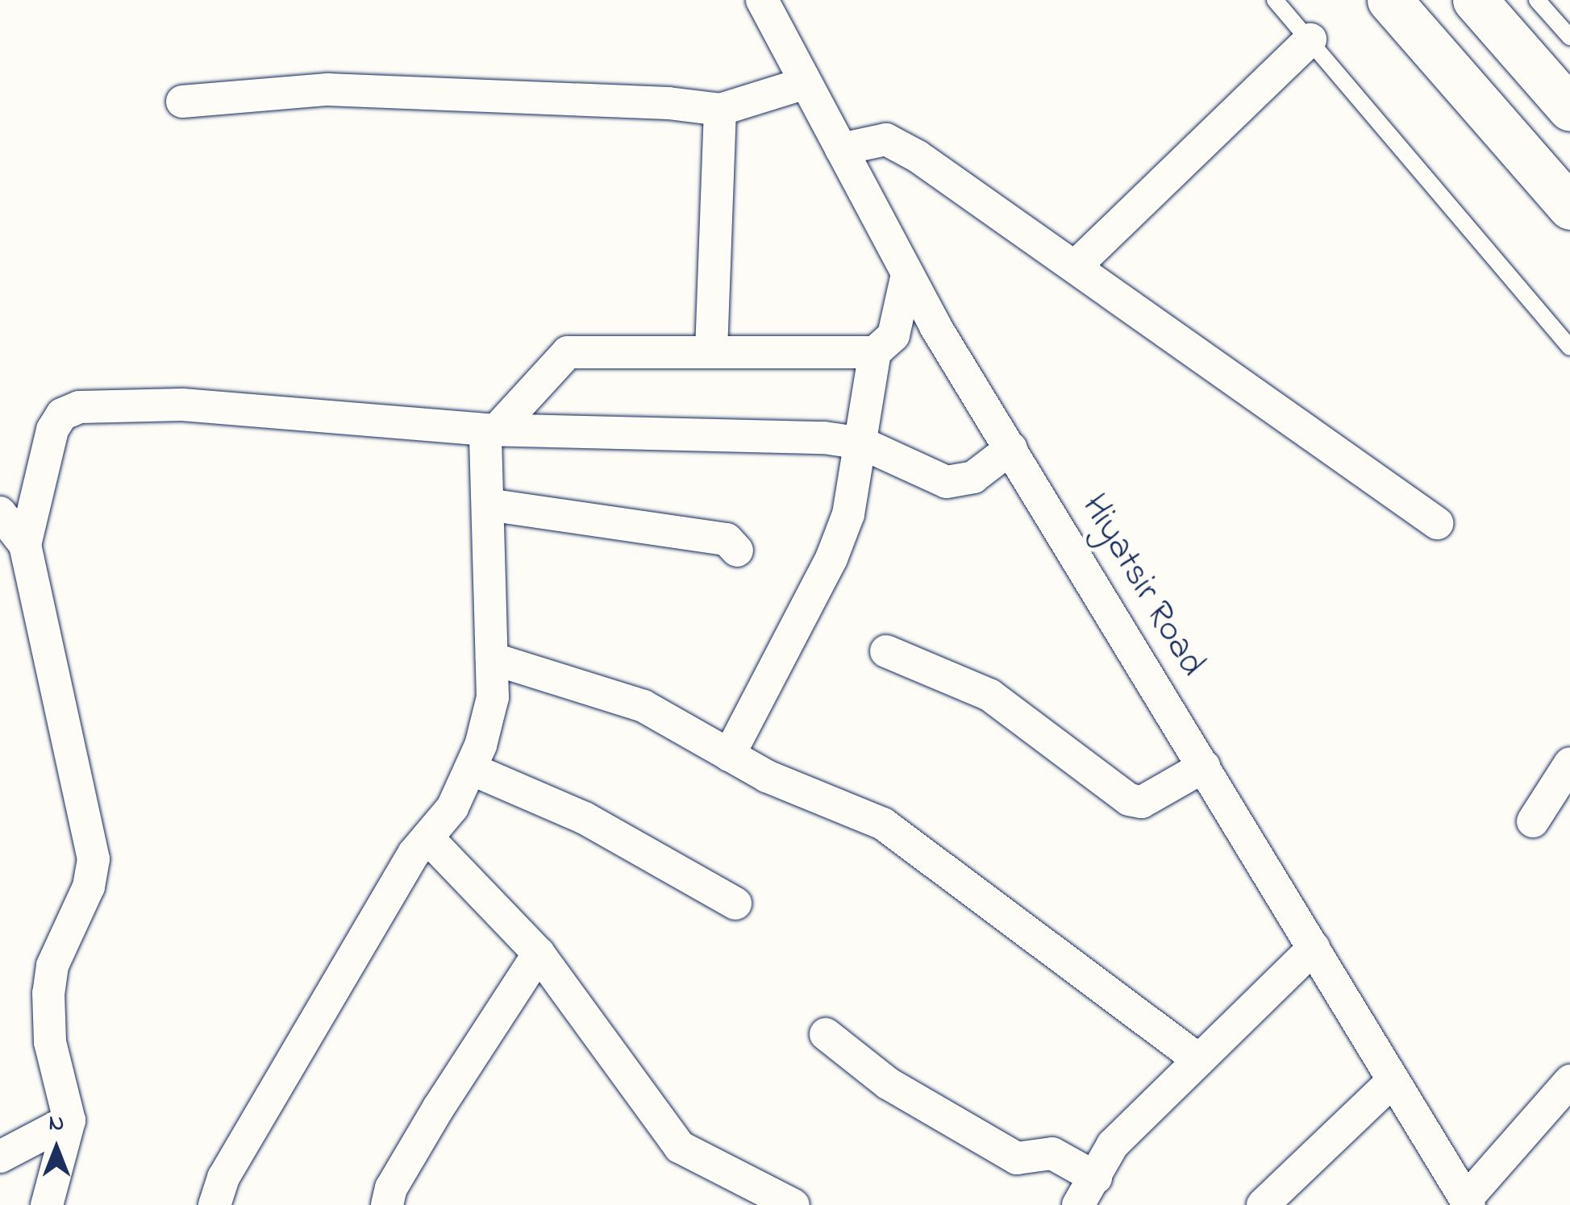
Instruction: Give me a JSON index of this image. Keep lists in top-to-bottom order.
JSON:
{
  "streets": {
    "street": ["Hiyatsir Road"]
  },
  "north": "top"
}
